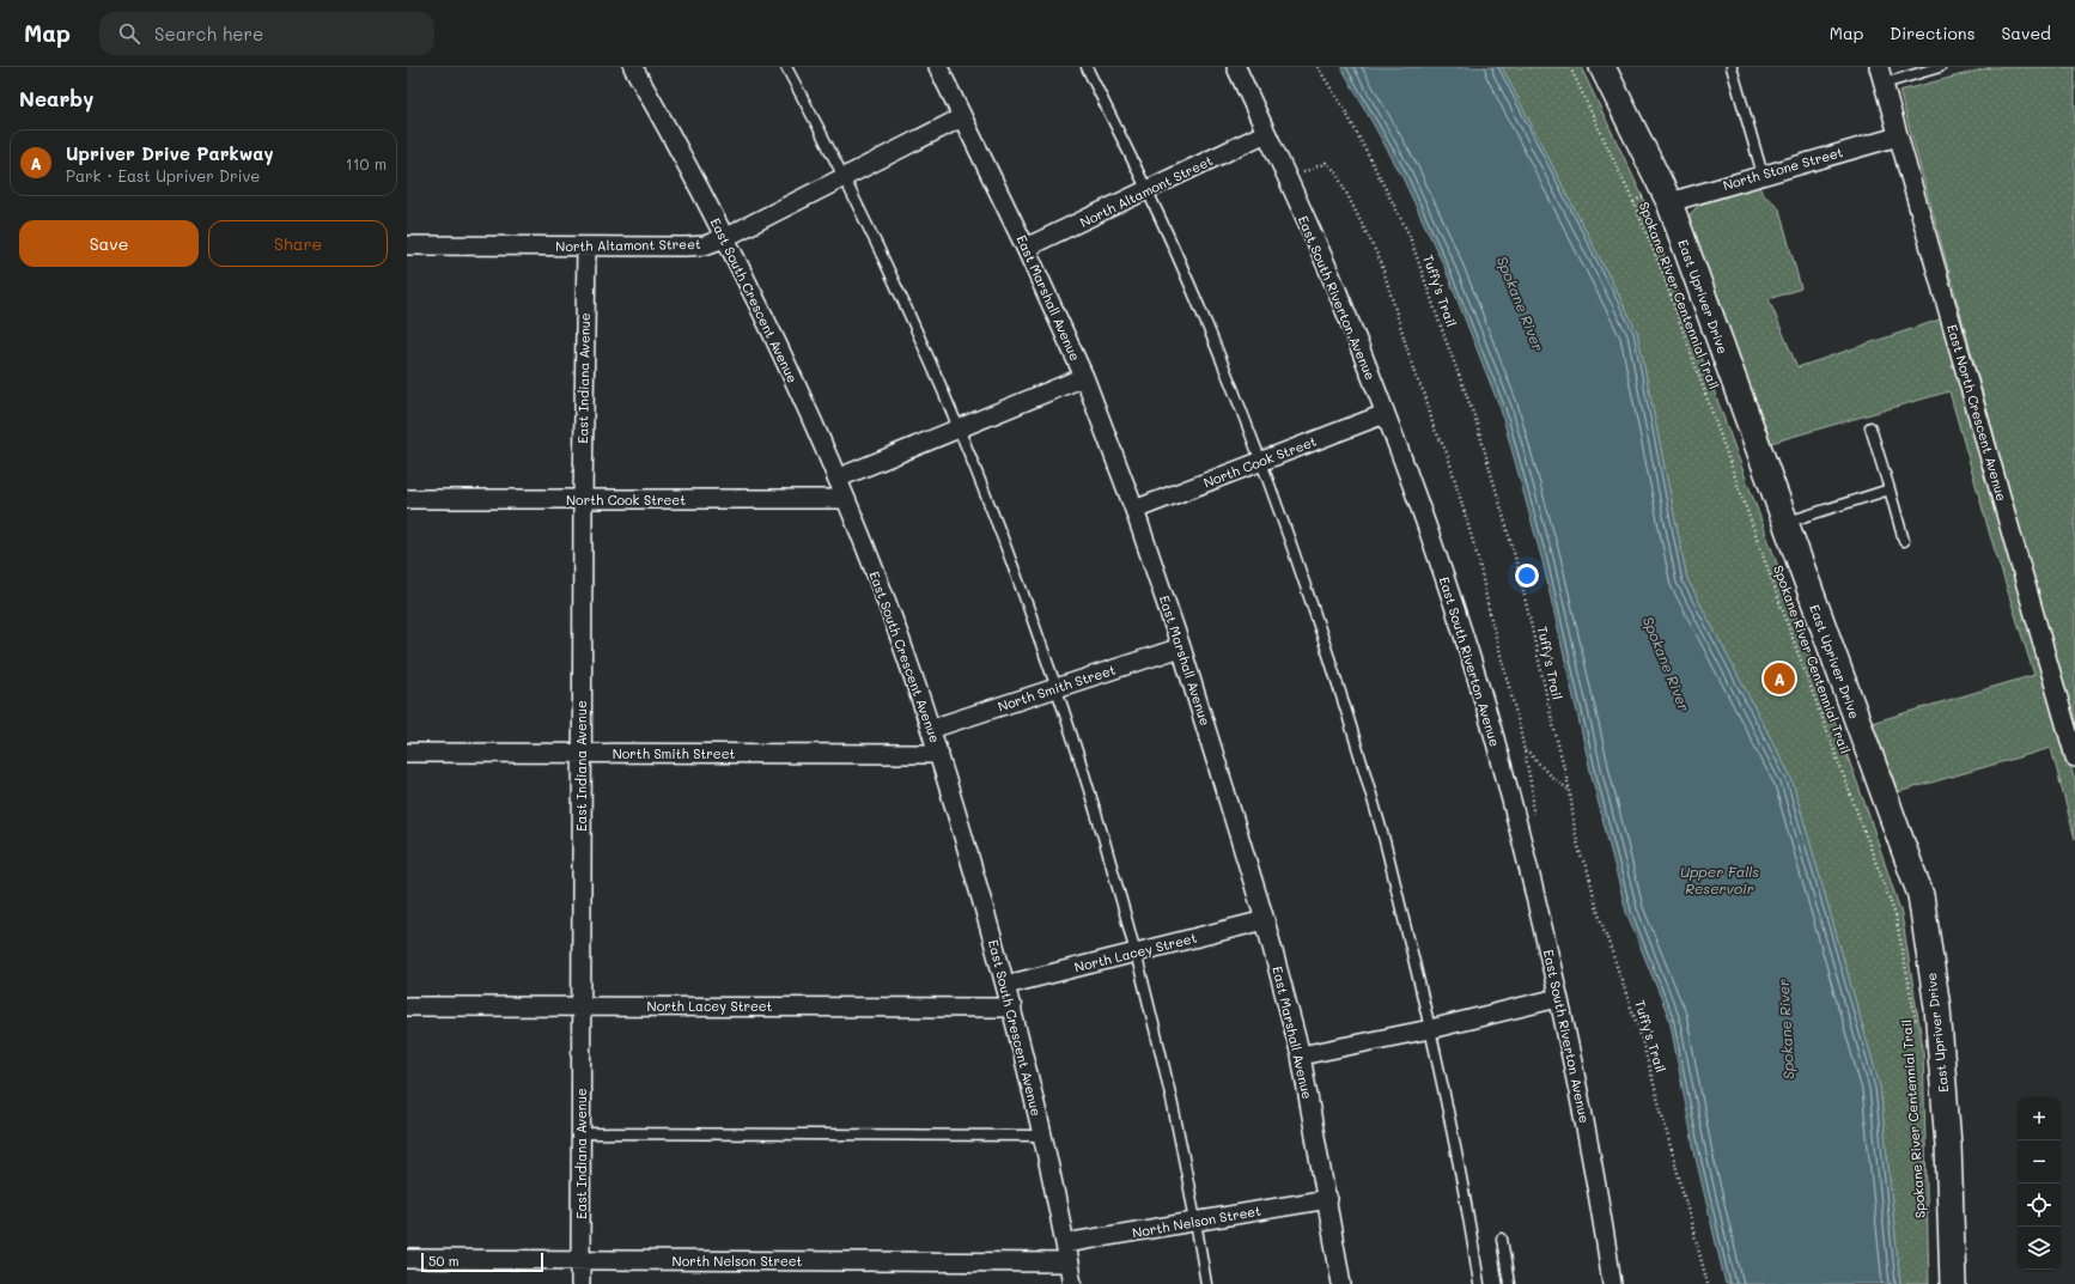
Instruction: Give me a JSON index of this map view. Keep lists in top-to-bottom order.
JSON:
{
  "streets": {
    "street": [
      "North Stone Street",
      "North Altamont Street",
      "East Upriver Drive",
      "East Marshall Avenue",
      "East South Riverton Avenue",
      "East South Crescent Avenue",
      "East Indiana Avenue",
      "East North Crescent Avenue",
      "North Cook Street",
      "North Smith Street",
      "North Lacey Street",
      "North Nelson Street"
    ],
    "path": ["Tuffy's Trail", "Spokane River Centennial Trail"]
  },
  "crossings": [
    ["North Stone Street", "East Upriver Drive"],
    ["North Stone Street", "East North Crescent Avenue"],
    ["North Altamont Street", "East Marshall Avenue"],
    ["North Altamont Street", "East South Riverton Avenue"],
    ["North Altamont Street", "East South Crescent Avenue"],
    ["North Altamont Street", "East Indiana Avenue"],
    ["East Marshall Avenue", "North Cook Street"],
    ["East Marshall Avenue", "North Smith Street"],
    ["East Marshall Avenue", "North Lacey Street"],
    ["East Marshall Avenue", "North Nelson Street"],
    ["East South Riverton Avenue", "North Cook Street"],
    ["East South Crescent Avenue", "North Cook Street"],
    ["East South Crescent Avenue", "North Smith Street"],
    ["East South Crescent Avenue", "North Lacey Street"],
    ["East South Crescent Avenue", "North Nelson Street"],
    ["East Indiana Avenue", "North Cook Street"],
    ["East Indiana Avenue", "North Smith Street"],
    ["East Indiana Avenue", "North Lacey Street"],
    ["East Indiana Avenue", "North Nelson Street"]
  ],
  "water": ["Spokane River", "Upper Falls Reservoir"],
  "scale_bar": "50 m",
  "page": {
    "header": "Map",
    "search": "Search here",
    "nav": ["Map", "Directions", "Saved"],
    "heading": "Nearby",
    "list": [
      {
        "mark": "A",
        "name": "Upriver Drive Parkway",
        "note": "Park · East Upriver Drive",
        "value": "110 m"
      }
    ],
    "buttons": ["Save", "Share"],
    "pins": "A",
    "map_buttons": ["+", "−"],
    "scale": "50 m"
  }
}
